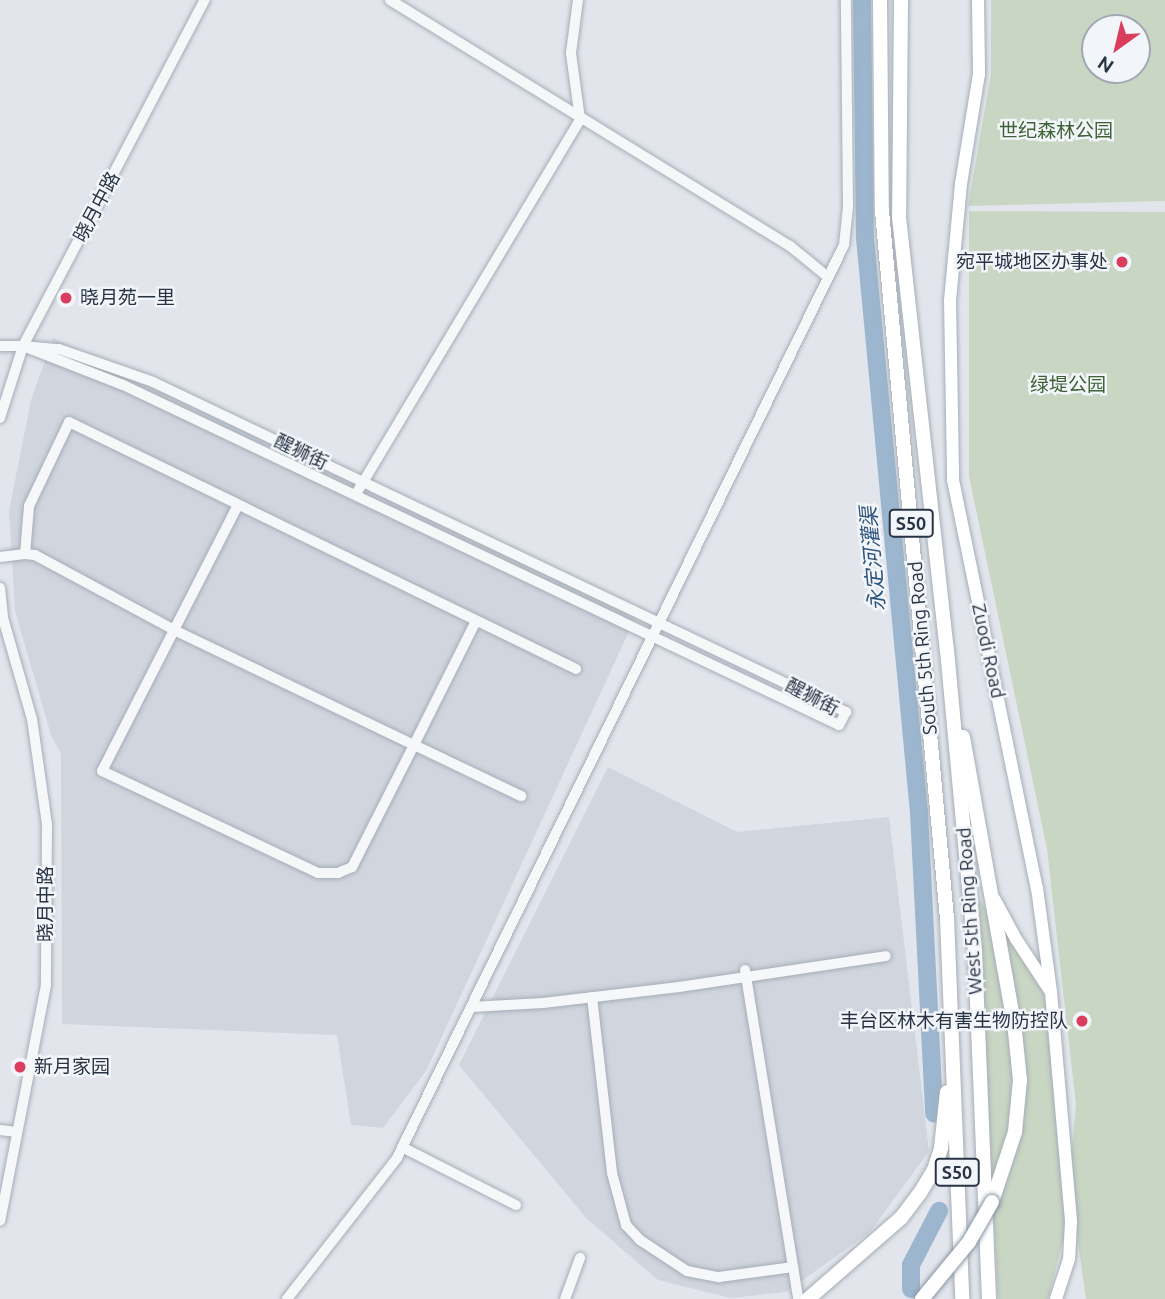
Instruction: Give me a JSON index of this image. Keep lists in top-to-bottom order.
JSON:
{
  "streets": {
    "highway": ["S50", "South 5th Ring Road", "West 5th Ring Road"],
    "main road": ["Zuodi Road"],
    "street": ["晓月中路", "醒狮街"]
  },
  "crossings": [
    ["晓月中路", "醒狮街"],
    ["S50", "South 5th Ring Road"],
    ["South 5th Ring Road", "West 5th Ring Road"]
  ],
  "water": ["永定河灌渠"],
  "parks": ["世纪森林公园", "绿堤公园"],
  "places": [
    "宛平城地区办事处",
    "晓月苑一里",
    "丰台区林木有害生物防控队",
    "新月家园"
  ],
  "north": "bottom left"
}
